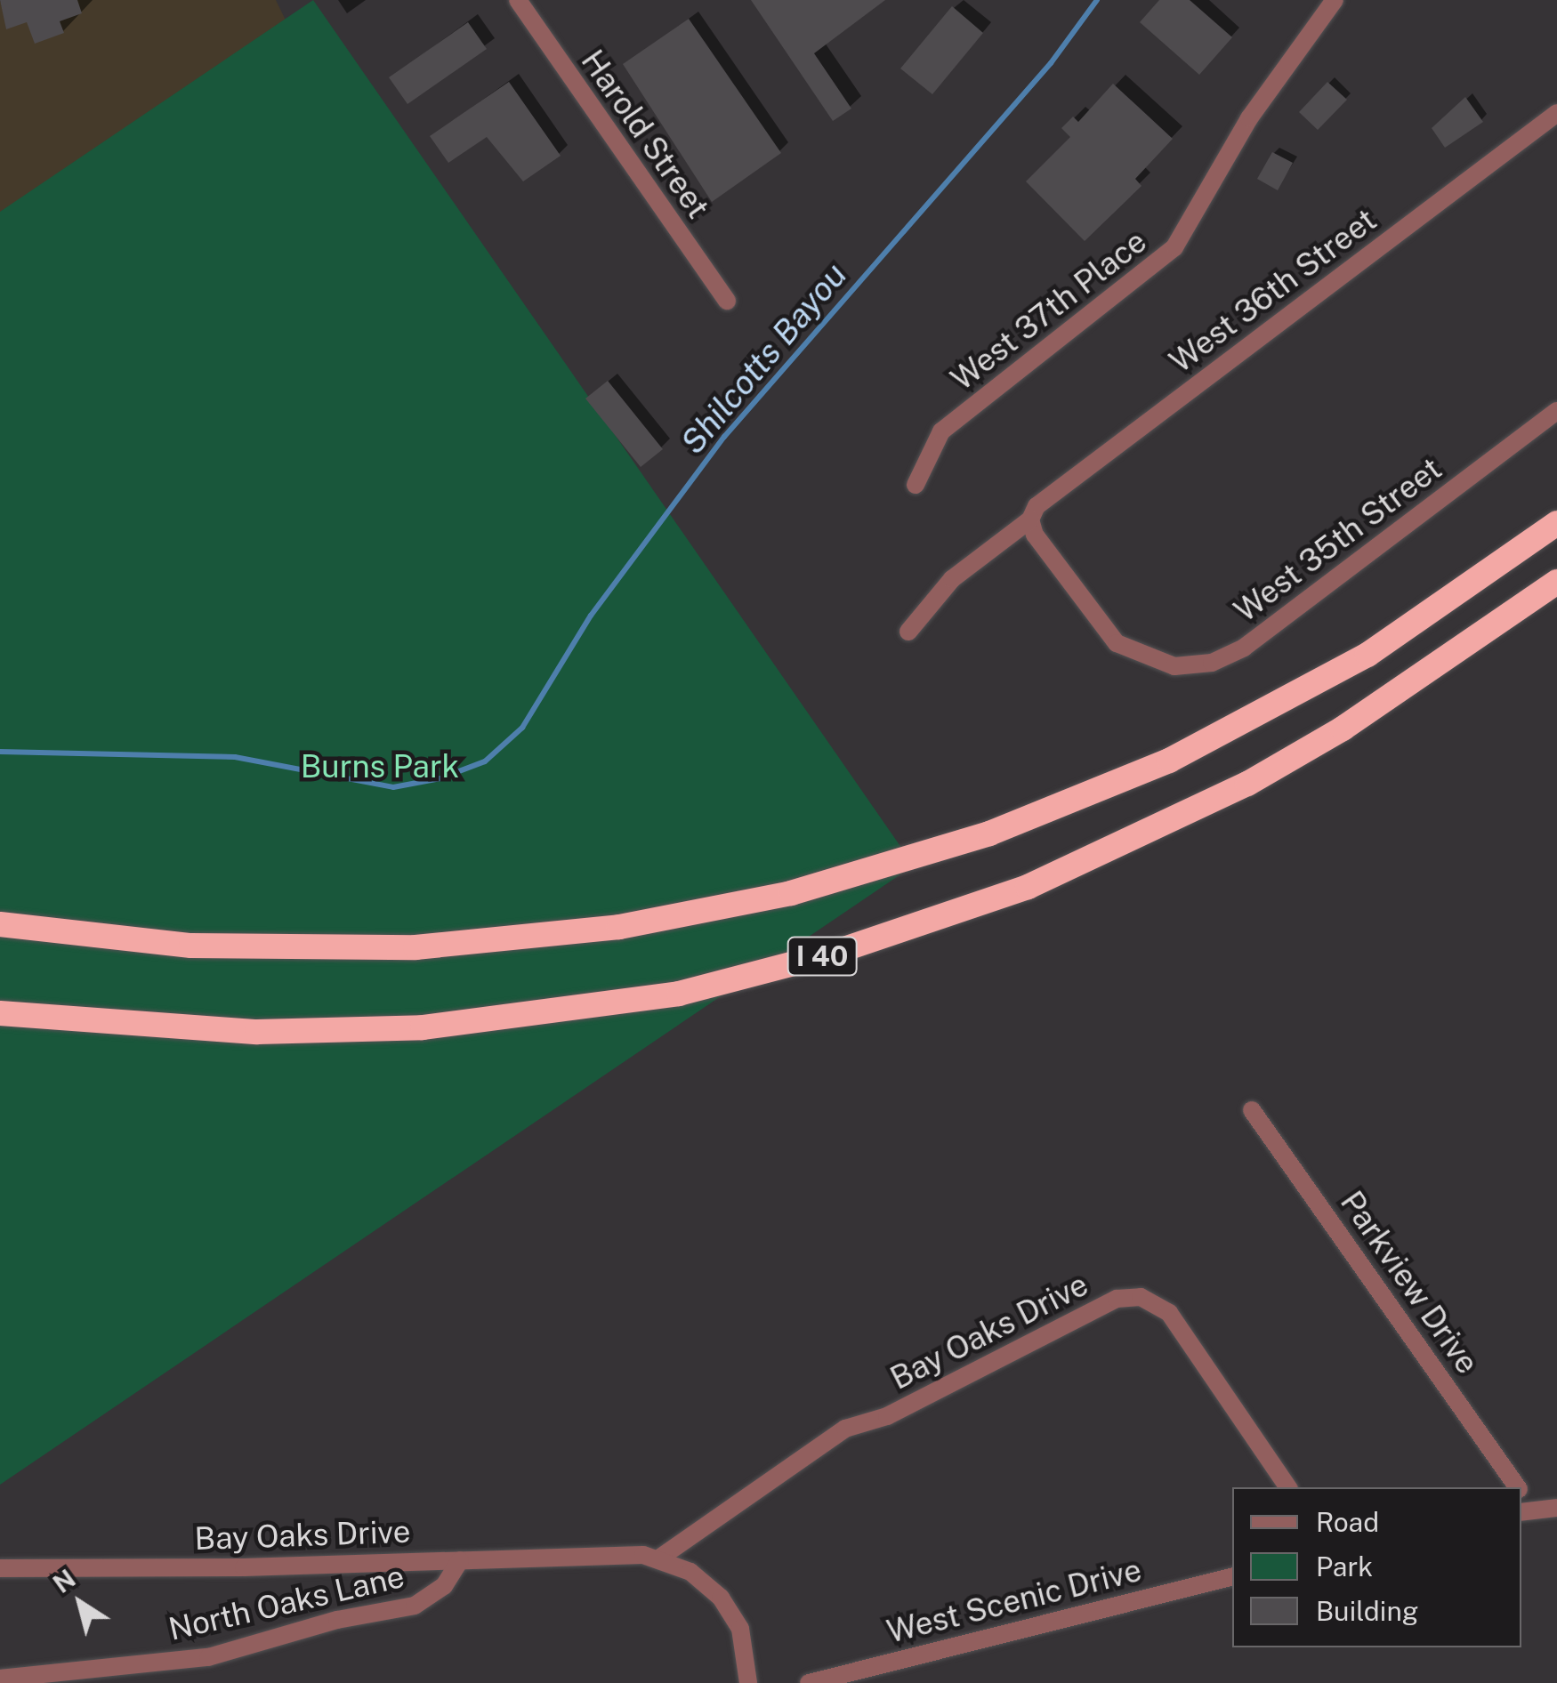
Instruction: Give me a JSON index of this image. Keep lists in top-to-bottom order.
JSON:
{
  "streets": {
    "highway": ["I 40"],
    "street": [
      "Harold Street",
      "West 36th Street",
      "West 37th Place",
      "West 35th Street",
      "Parkview Drive",
      "Bay Oaks Drive",
      "West Scenic Drive",
      "North Oaks Lane"
    ]
  },
  "crossings": [
    ["West 36th Street", "West 35th Street"],
    ["Bay Oaks Drive", "North Oaks Lane"]
  ],
  "water": ["Shilcotts Bayou"],
  "parks": ["Burns Park"],
  "legend": ["Road", "Park", "Building"],
  "north": "top left"
}
